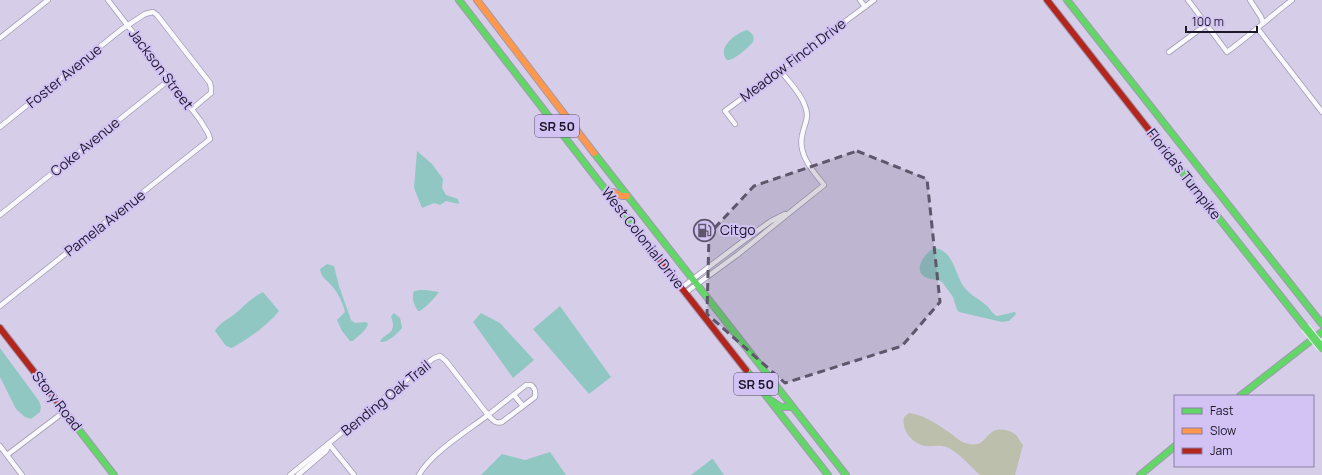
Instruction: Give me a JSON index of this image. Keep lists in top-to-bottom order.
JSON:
{
  "streets": {
    "main road": [
      "SR 50",
      "Florida's Turnpike",
      "West Colonial Drive",
      "Story Road"
    ],
    "street": [
      "Meadow Finch Drive",
      "Jackson Street",
      "Foster Avenue",
      "Coke Avenue",
      "Pamela Avenue",
      "Bending Oak Trail"
    ]
  },
  "crossings": [
    ["Jackson Street", "Foster Avenue"],
    ["Jackson Street", "Coke Avenue"],
    ["Jackson Street", "Pamela Avenue"]
  ],
  "places": {
    "fuel station": ["Citgo"]
  },
  "legend": ["Fast", "Slow", "Jam"],
  "scale_bar": "100 m"
}
